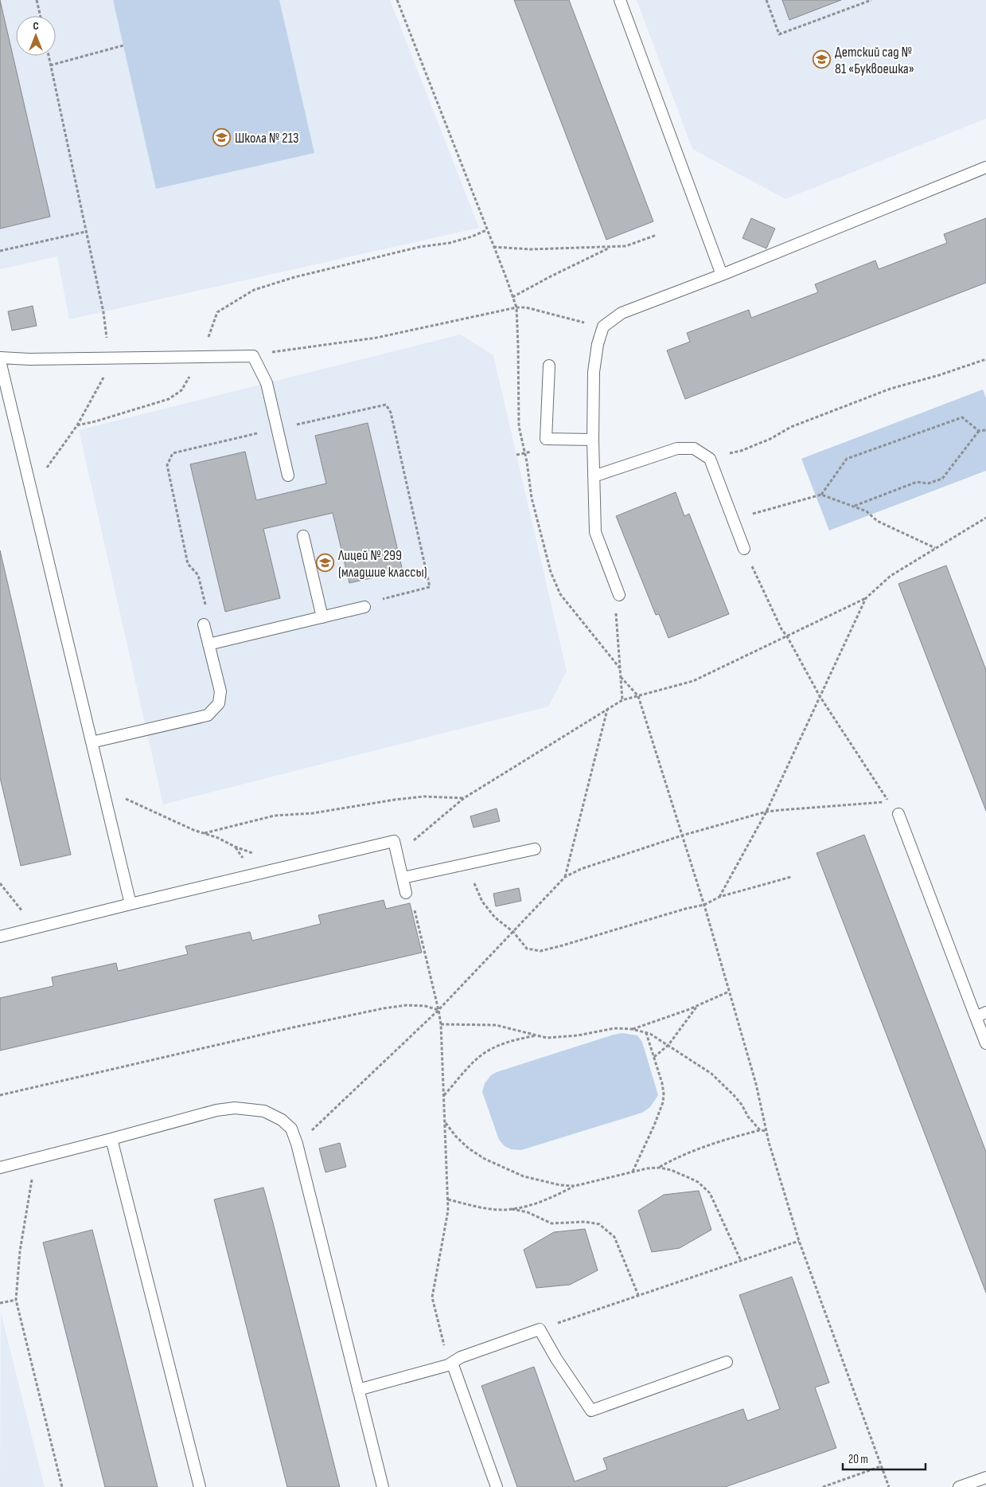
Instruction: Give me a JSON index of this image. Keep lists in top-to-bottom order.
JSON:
{
  "places": {
    "school or university": ["Детский сад № 81 «Буквоешка»", "Школа № 213", "Лицей № 299 (младшие классы)"]
  },
  "scale_bar": "20 m",
  "north": "top"
}
